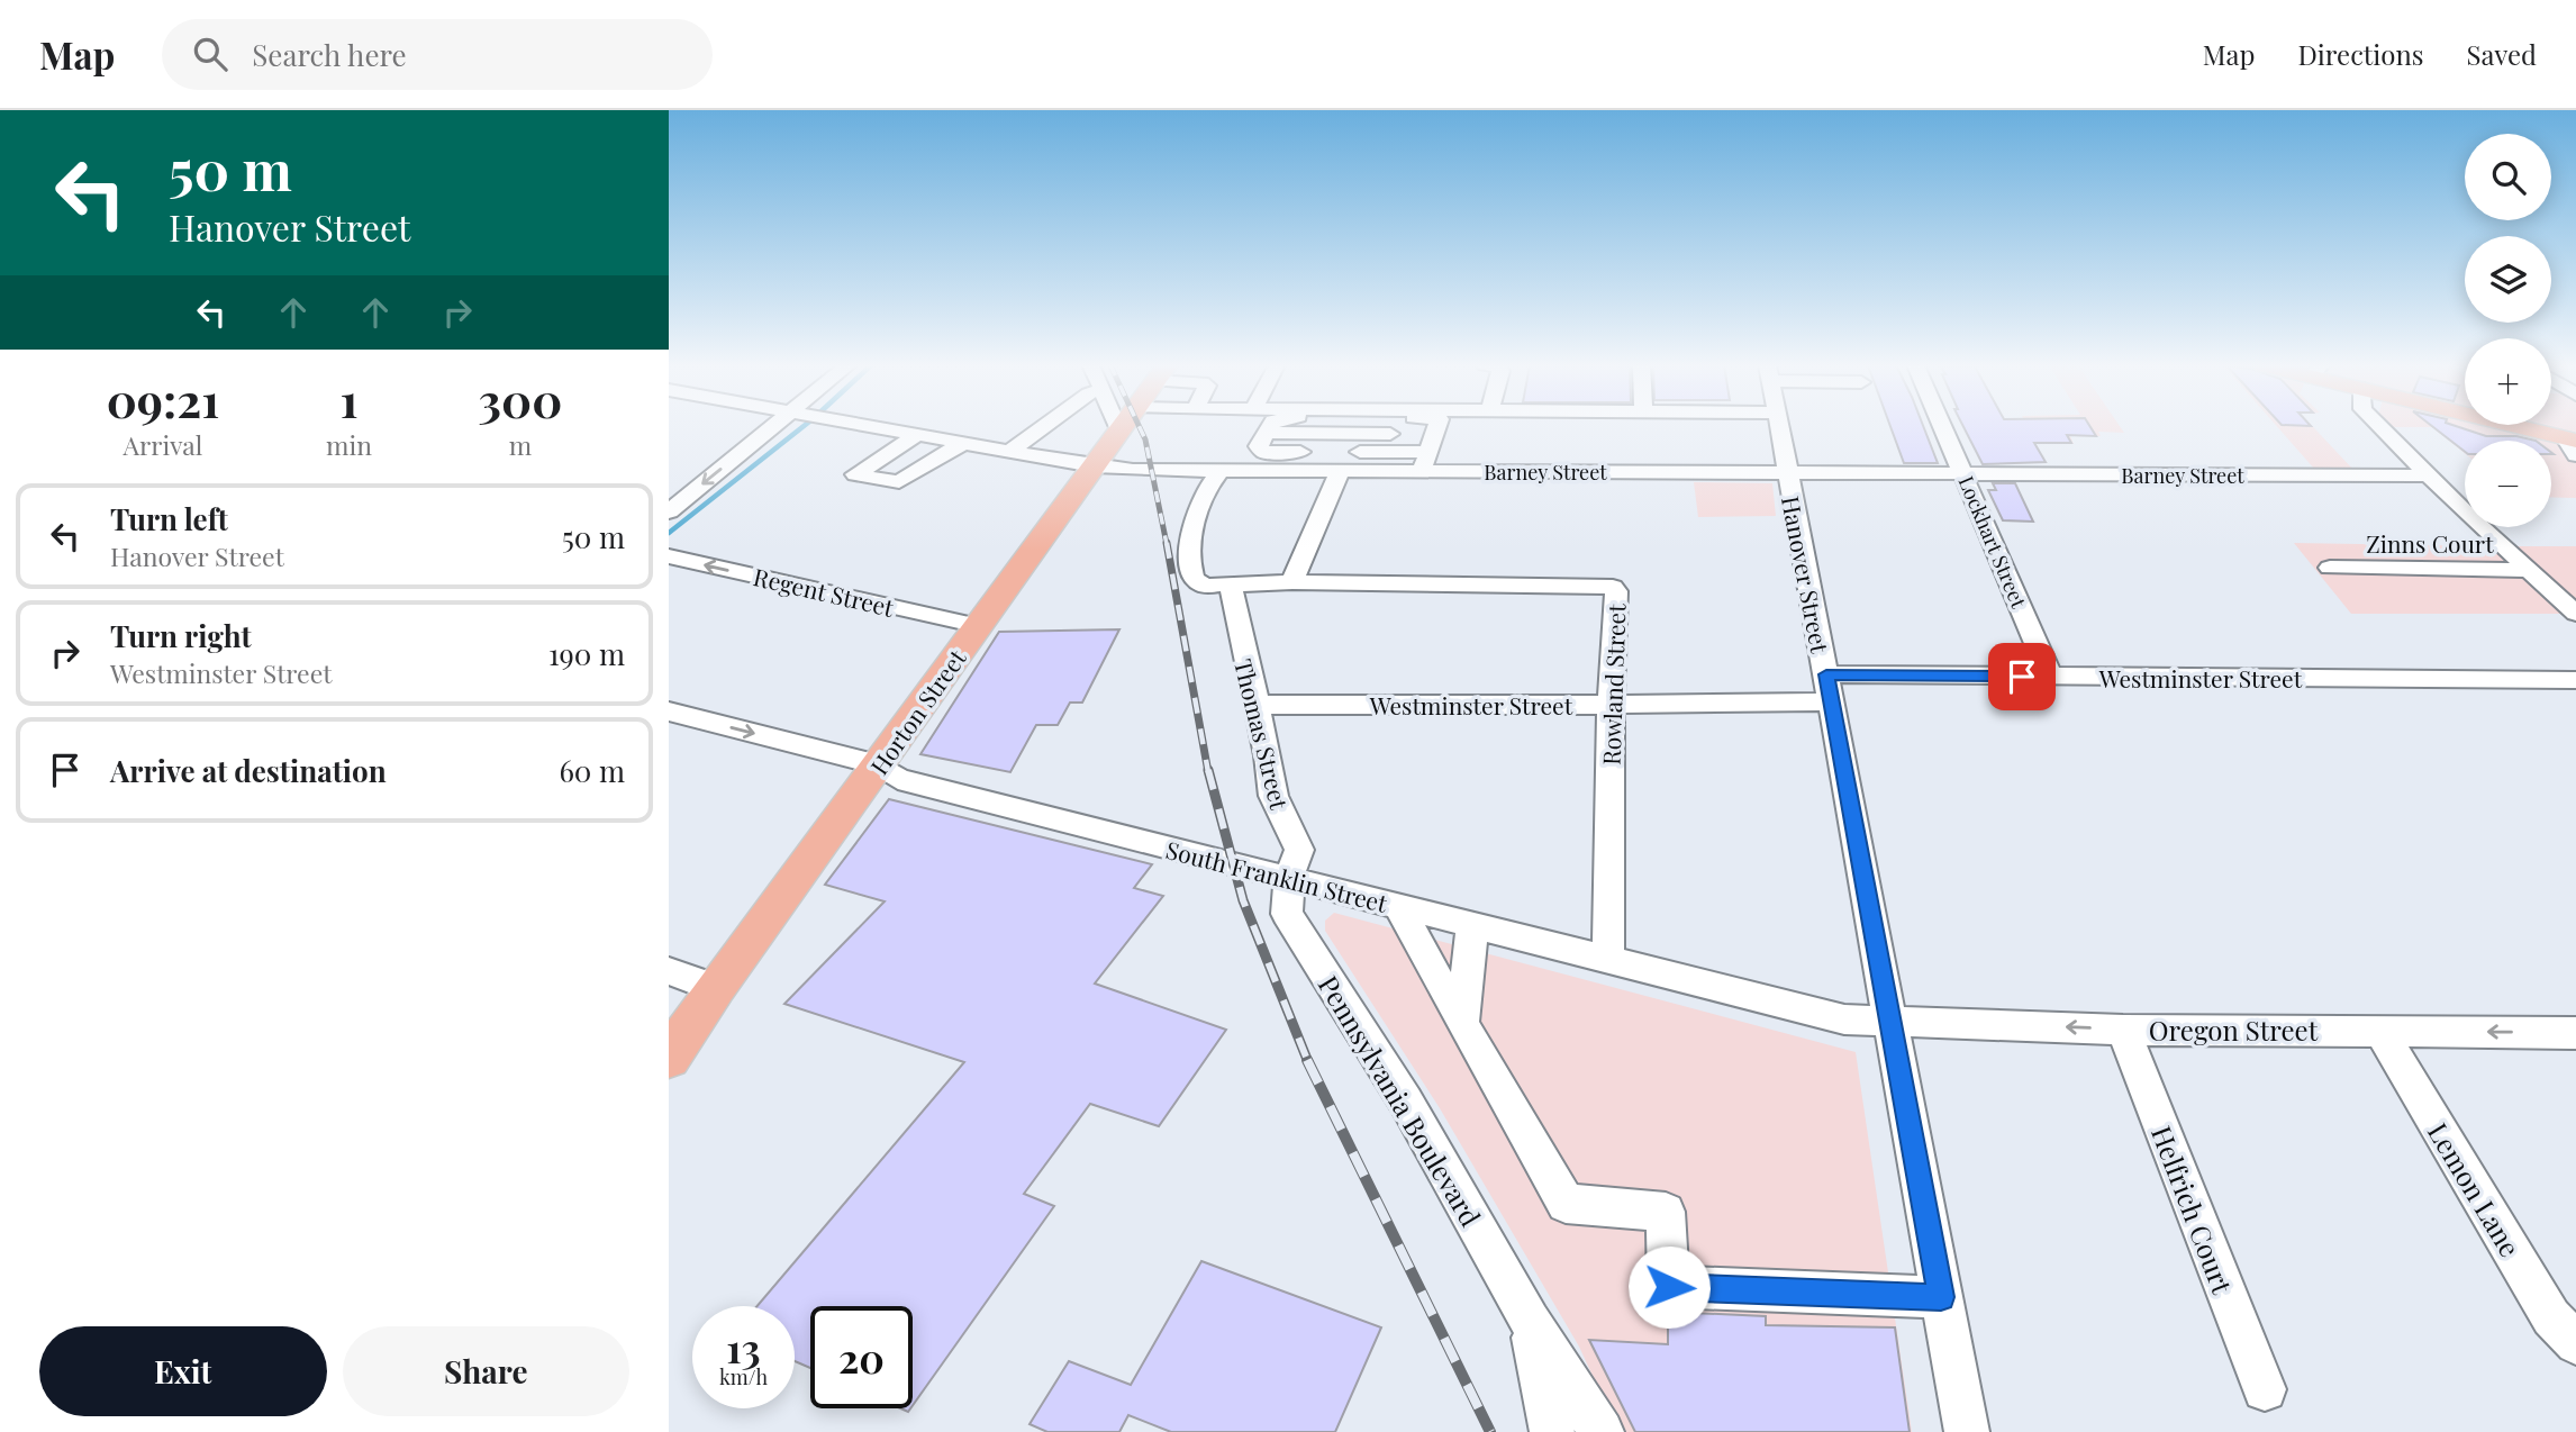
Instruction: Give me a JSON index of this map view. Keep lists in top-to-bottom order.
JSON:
{
  "streets": {
    "main road": ["Horton Street"],
    "street": [
      "Barney Street",
      "Lockhart Street",
      "Zinns Court",
      "Hanover Street",
      "Regent Street",
      "Westminster Street",
      "Rowland Street",
      "Thomas Street",
      "South Franklin Street",
      "Oregon Street",
      "Pennsylvania Boulevard",
      "Lemon Lane",
      "Helfrich Court"
    ]
  },
  "crossings": [
    ["Barney Street", "Lockhart Street"],
    ["Barney Street", "Hanover Street"],
    ["Barney Street", "Horton Street"],
    ["Lockhart Street", "Westminster Street"],
    ["Hanover Street", "Westminster Street"],
    ["Hanover Street", "South Franklin Street"],
    ["Hanover Street", "Oregon Street"],
    ["Regent Street", "Horton Street"],
    ["Westminster Street", "Rowland Street"],
    ["Westminster Street", "Thomas Street"],
    ["Rowland Street", "South Franklin Street"],
    ["Horton Street", "South Franklin Street"],
    ["Thomas Street", "South Franklin Street"],
    ["Thomas Street", "Pennsylvania Boulevard"],
    ["South Franklin Street", "Oregon Street"],
    ["South Franklin Street", "Pennsylvania Boulevard"],
    ["Oregon Street", "Lemon Lane"],
    ["Oregon Street", "Helfrich Court"]
  ],
  "one_way": ["Regent Street", "Oregon Street"],
  "page": {
    "header": "Map",
    "search": "Search here",
    "nav": ["Map", "Directions", "Saved"],
    "turn": ["50 m", "Hanover Street"],
    "map_buttons": ["+", "−"],
    "eta": [
      "09:21",
      "Arrival",
      "1",
      "min",
      "300",
      "m"
    ],
    "list": [
      {
        "name": "Turn left",
        "note": "Hanover Street",
        "value": "50 m"
      },
      {
        "name": "Turn right",
        "note": "Westminster Street",
        "value": "190 m"
      },
      {
        "name": "Arrive at destination",
        "value": "60 m"
      }
    ],
    "speed": "13 km/h",
    "limit": "20",
    "buttons": ["Exit", "Share"]
  }
}
